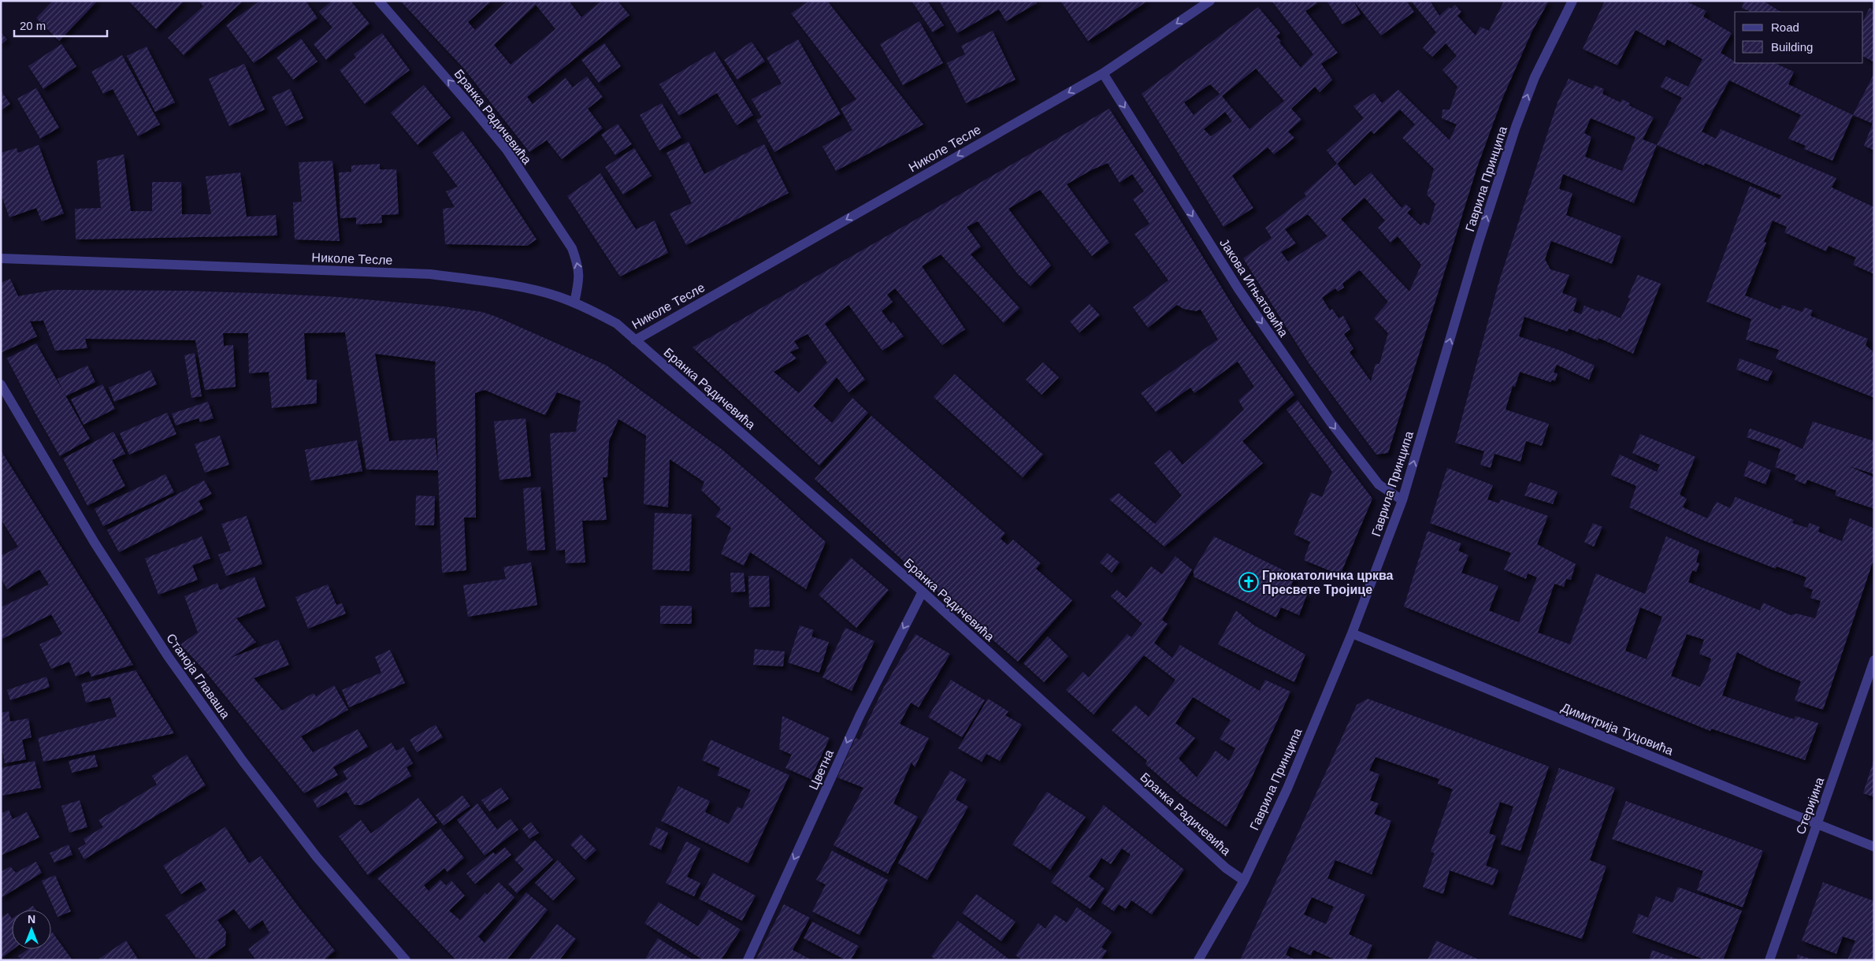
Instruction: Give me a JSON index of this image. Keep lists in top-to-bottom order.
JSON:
{
  "streets": {
    "street": [
      "Бранка Радичевића",
      "Николе Тесле",
      "Гаврила Принципа",
      "Јакова Игњатовића",
      "Станоја Главаша",
      "Димитрија Туцовића",
      "Цветна",
      "Стеријина"
    ]
  },
  "crossings": [
    ["Бранка Радичевића", "Николе Тесле"],
    ["Бранка Радичевића", "Гаврила Принципа"],
    ["Бранка Радичевића", "Цветна"],
    ["Николе Тесле", "Јакова Игњатовића"],
    ["Гаврила Принципа", "Јакова Игњатовића"],
    ["Гаврила Принципа", "Димитрија Туцовића"],
    ["Димитрија Туцовића", "Стеријина"]
  ],
  "one_way": [
    "Николе Тесле",
    "Гаврила Принципа",
    "Јакова Игњатовића",
    "Цветна"
  ],
  "places": {
    "church": ["Гркокатоличка црква Пресвете Тројице"]
  },
  "legend": ["Road", "Building"],
  "scale_bar": "20 m",
  "north": "top"
}
